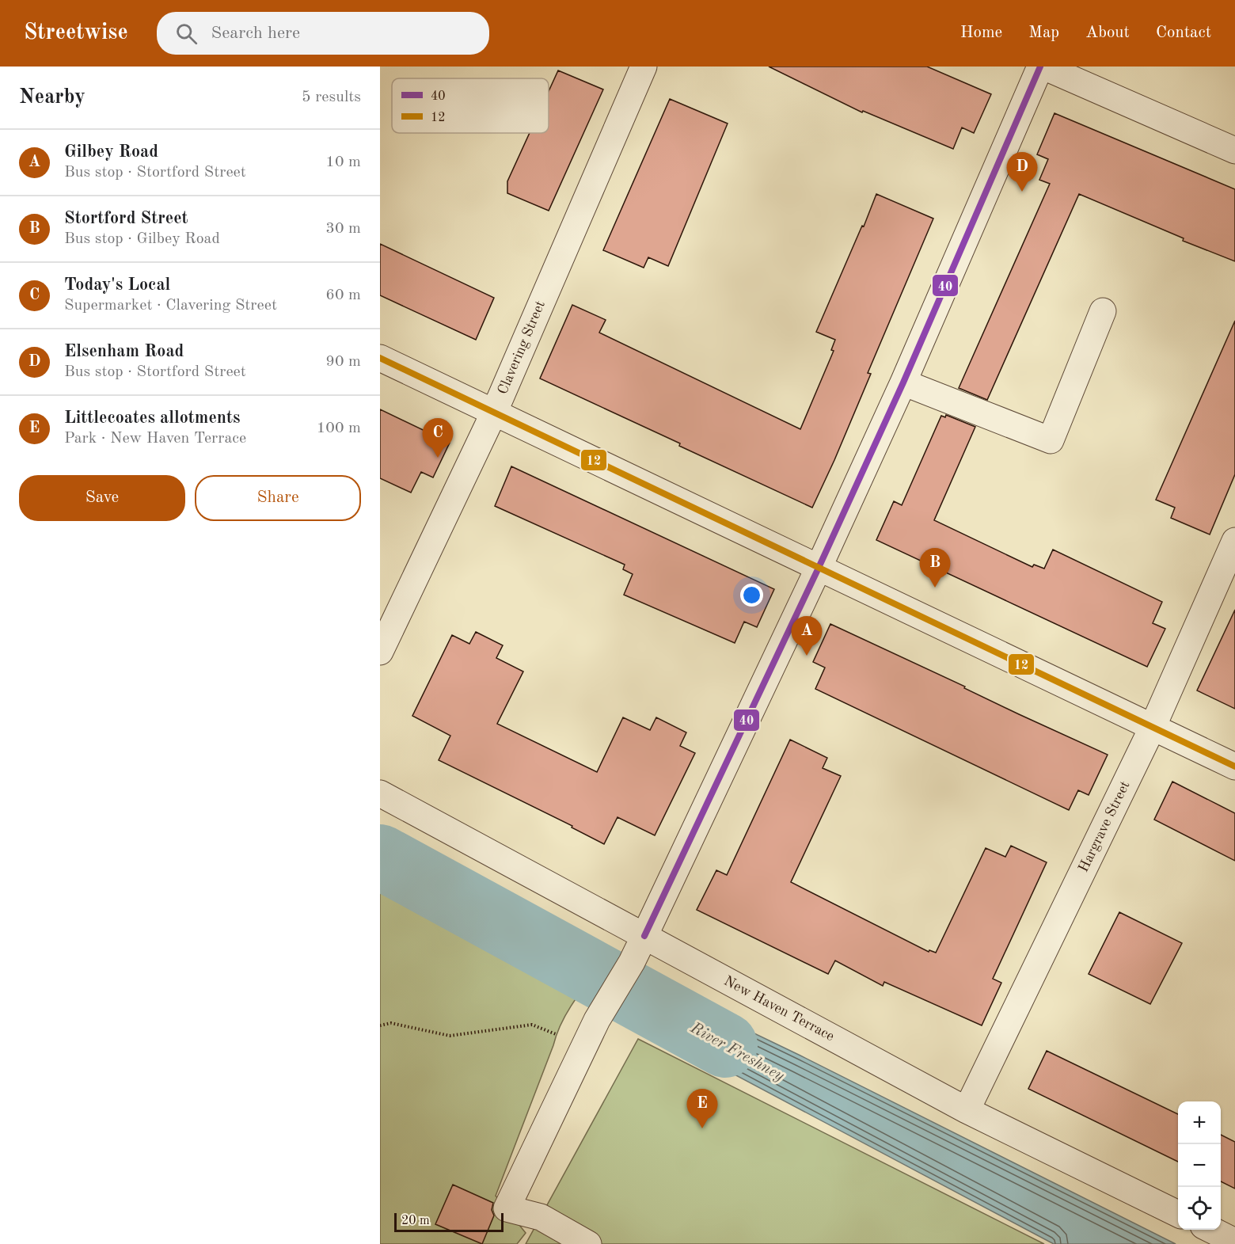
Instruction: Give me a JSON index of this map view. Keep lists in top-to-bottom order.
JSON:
{
  "streets": {
    "street": ["Clavering Street", "Hargrave Street", "New Haven Terrace"]
  },
  "crossings": [
    ["Hargrave Street", "New Haven Terrace"]
  ],
  "water": ["River Freshney"],
  "lines": ["transit line 40", "transit line 12"],
  "legend": ["40", "12"],
  "scale_bar": "20 m",
  "page": {
    "header": "Streetwise",
    "search": "Search here",
    "nav": [
      "Home",
      "Map",
      "About",
      "Contact"
    ],
    "heading": ["Nearby", "5 results"],
    "list": [
      {
        "mark": "A",
        "name": "Gilbey Road",
        "note": "Bus stop · Stortford Street",
        "value": "10 m"
      },
      {
        "mark": "B",
        "name": "Stortford Street",
        "note": "Bus stop · Gilbey Road",
        "value": "30 m"
      },
      {
        "mark": "C",
        "name": "Today's Local",
        "note": "Supermarket · Clavering Street",
        "value": "60 m"
      },
      {
        "mark": "D",
        "name": "Elsenham Road",
        "note": "Bus stop · Stortford Street",
        "value": "90 m"
      },
      {
        "mark": "E",
        "name": "Littlecoates allotments",
        "note": "Park · New Haven Terrace",
        "value": "100 m"
      }
    ],
    "pins": [
      "D",
      "C",
      "B",
      "A",
      "E"
    ],
    "buttons": ["Save", "Share"],
    "map_buttons": ["+", "−"],
    "scale": "20 m"
  }
}
